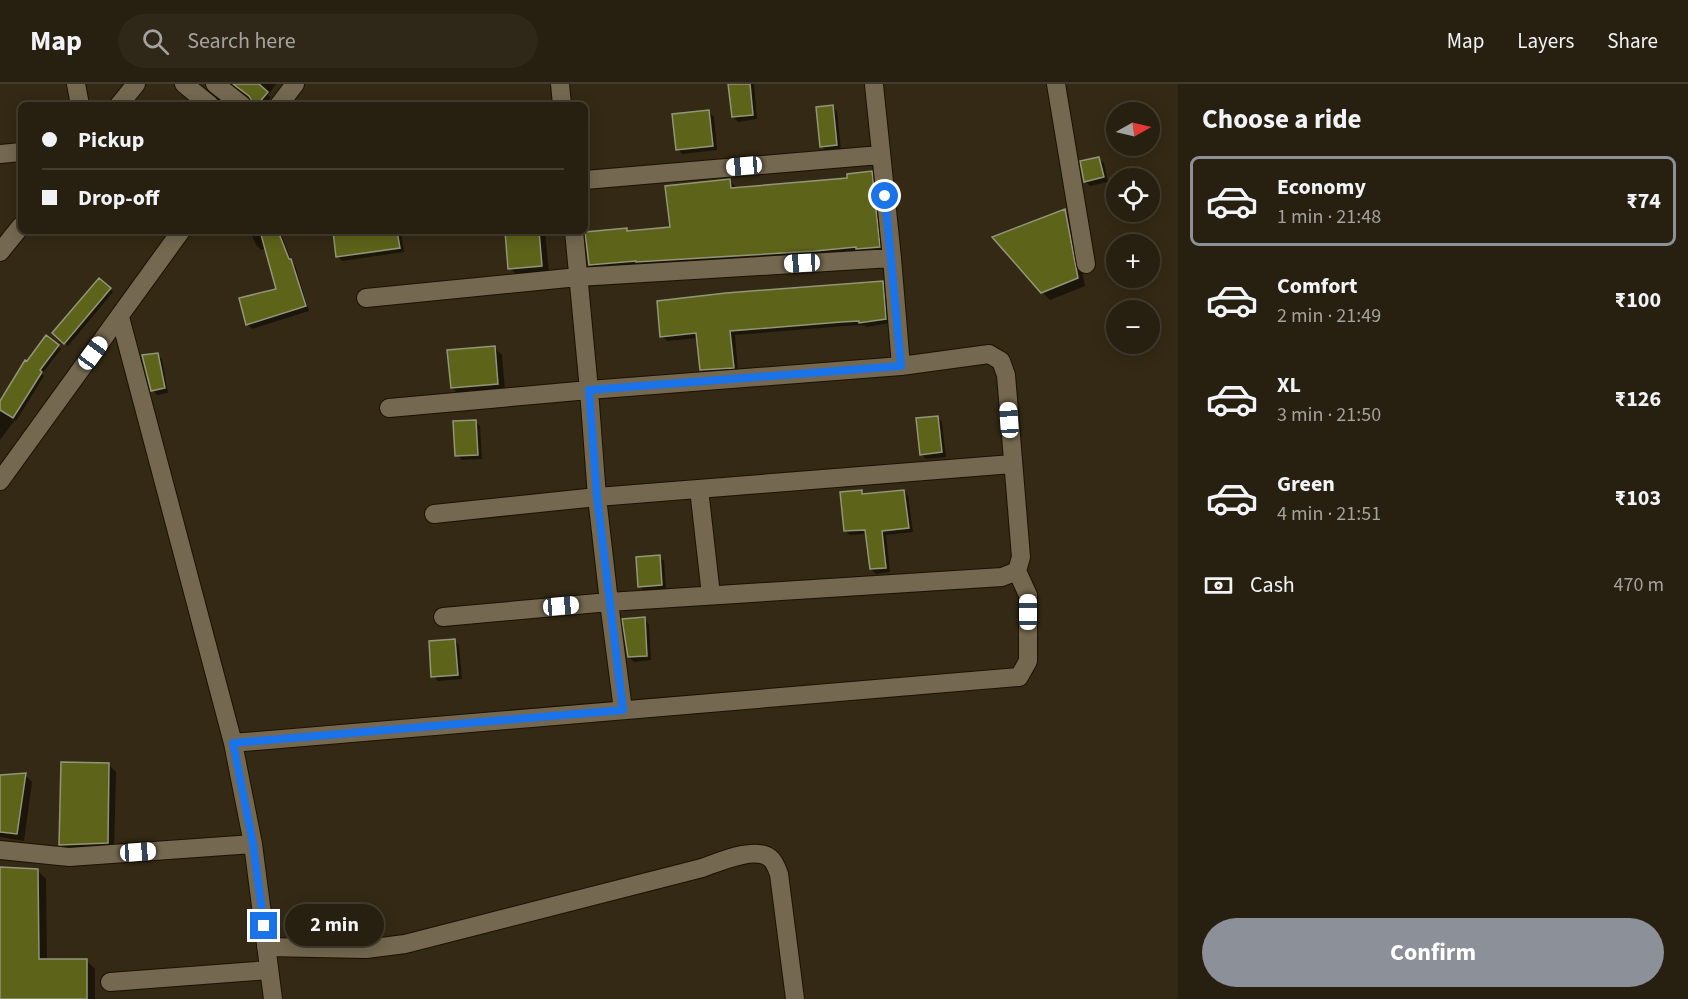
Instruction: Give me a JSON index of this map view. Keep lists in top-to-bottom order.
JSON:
{
  "north": "right",
  "page": {
    "header": "Map",
    "search": "Search here",
    "nav": ["Map", "Layers", "Share"],
    "heading": "Choose a ride",
    "map_buttons": ["+", "−"],
    "banner": ["Pickup", "Drop-off"],
    "list": [
      {
        "name": "Economy",
        "note": "1 min · 21:48",
        "value": "₹74"
      },
      {
        "name": "Comfort",
        "note": "2 min · 21:49",
        "value": "₹100"
      },
      {
        "name": "XL",
        "note": "3 min · 21:50",
        "value": "₹126"
      },
      {
        "name": "Green",
        "note": "4 min · 21:51",
        "value": "₹103"
      }
    ],
    "pay": ["Cash", "470 m"],
    "bubble": "2 min",
    "buttons": "Confirm"
  }
}
